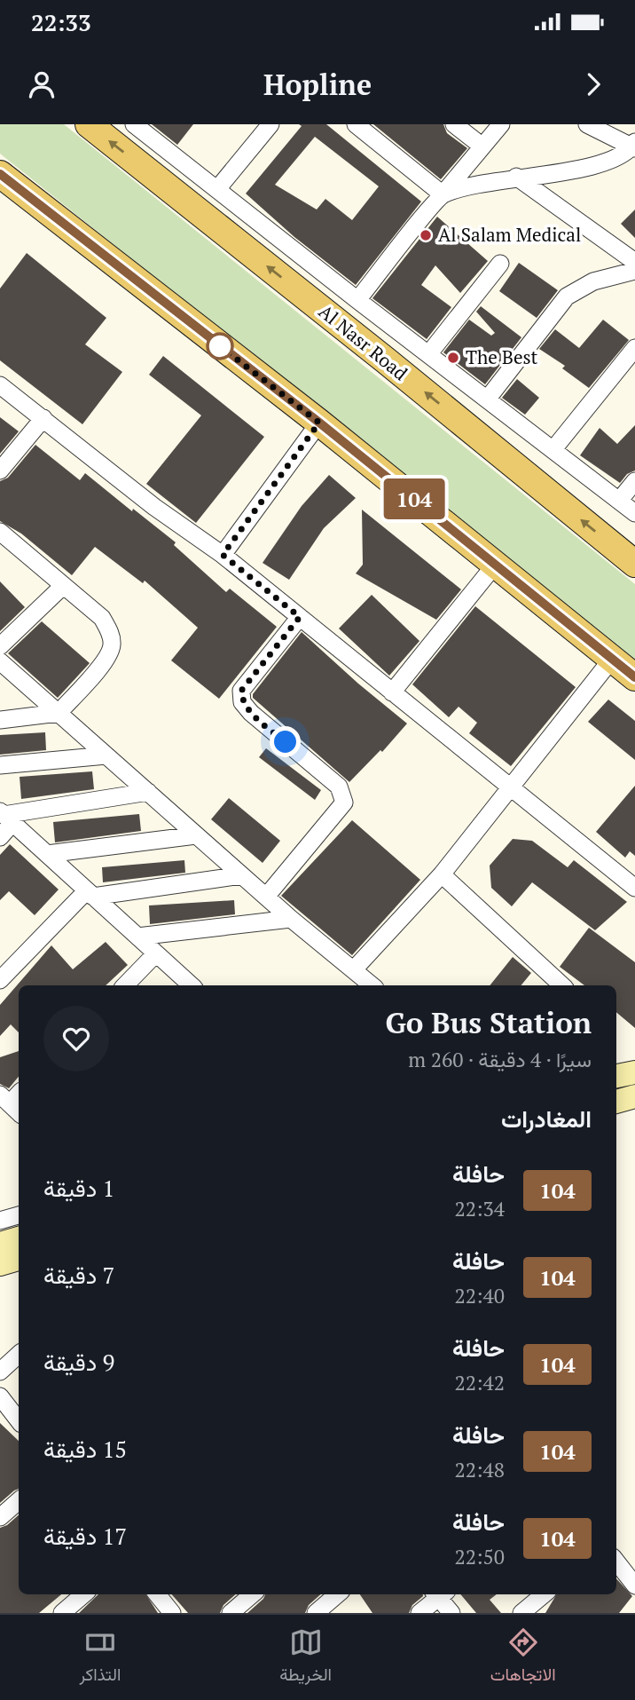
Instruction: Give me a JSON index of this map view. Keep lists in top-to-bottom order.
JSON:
{
  "streets": {
    "main road": ["Al Nasr Road"]
  },
  "places": ["Al Salam Medical", "The Best"],
  "lines": ["bus line 104"],
  "page": {
    "status": "22:33",
    "header": "Hopline",
    "on_map": "104",
    "heading": [
      ["Go Bus Station", "سيرًا · 4 دقيقة · 260 m"],
      "المغادرات"
    ],
    "list": [
      {
        "mark": "104",
        "name": "حافلة",
        "note": "22:34",
        "value": "1 دقيقة"
      },
      {
        "mark": "104",
        "name": "حافلة",
        "note": "22:40",
        "value": "7 دقيقة"
      },
      {
        "mark": "104",
        "name": "حافلة",
        "note": "22:42",
        "value": "9 دقيقة"
      },
      {
        "mark": "104",
        "name": "حافلة",
        "note": "22:48",
        "value": "15 دقيقة"
      },
      {
        "mark": "104",
        "name": "حافلة",
        "note": "22:50",
        "value": "17 دقيقة"
      }
    ],
    "tabs": ["الاتجاهات", "الخريطة", "التذاكر"]
  }
}
